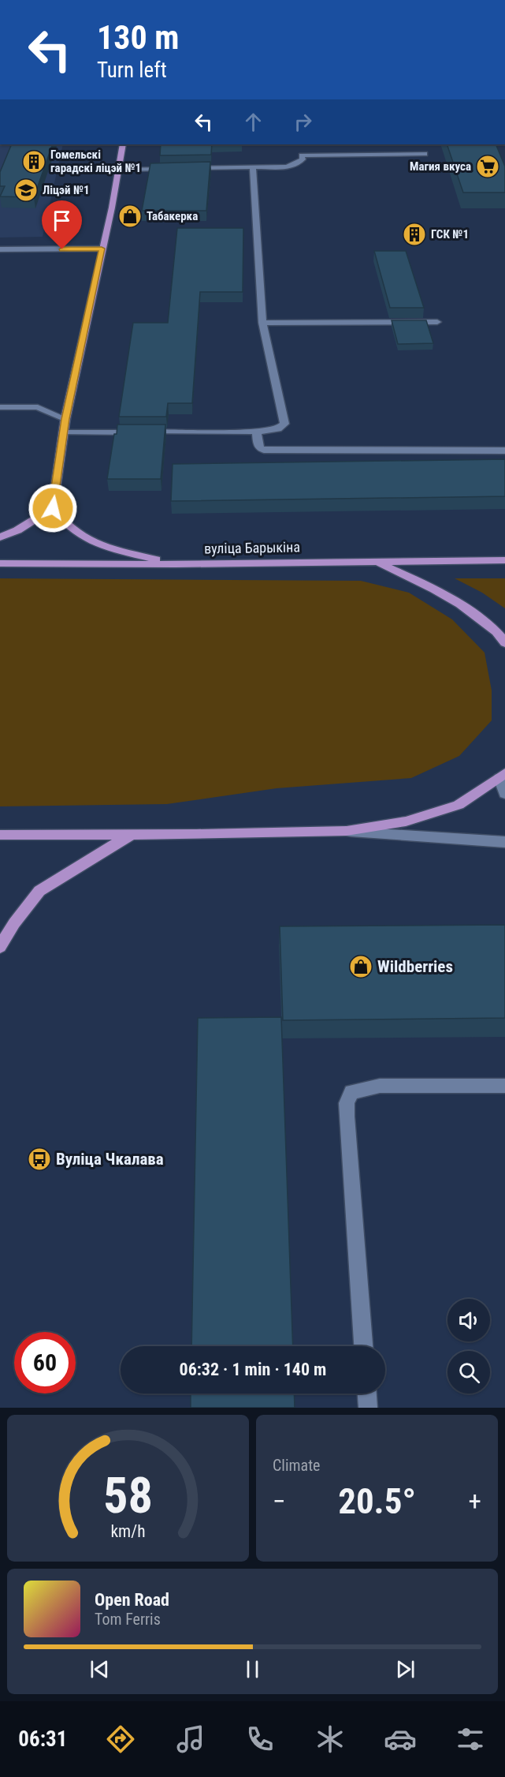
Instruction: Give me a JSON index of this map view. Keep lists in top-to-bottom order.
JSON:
{
  "streets": {
    "main road": ["вуліца Барыкіна"]
  },
  "places": {
    "building": ["Гомельскі гарадскі ліцэй №1", "ГСК №1"],
    "supermarket": ["Магия вкуса"],
    "school or university": ["Ліцэй №1"],
    "shop": ["Табакерка", "Wildberries"],
    "bus stop": ["Вуліца Чкалава"]
  },
  "page": {
    "turn": ["130 m", "Turn left"],
    "limit": "60",
    "trip": "06:32 · 1 min · 140 m",
    "tile": "Climate",
    "heat": ["−", "20.5°", "+"],
    "song": ["Open Road", "Tom Ferris"],
    "tabs": "06:31",
    "gauge": ["58", "km/h"]
  }
}
